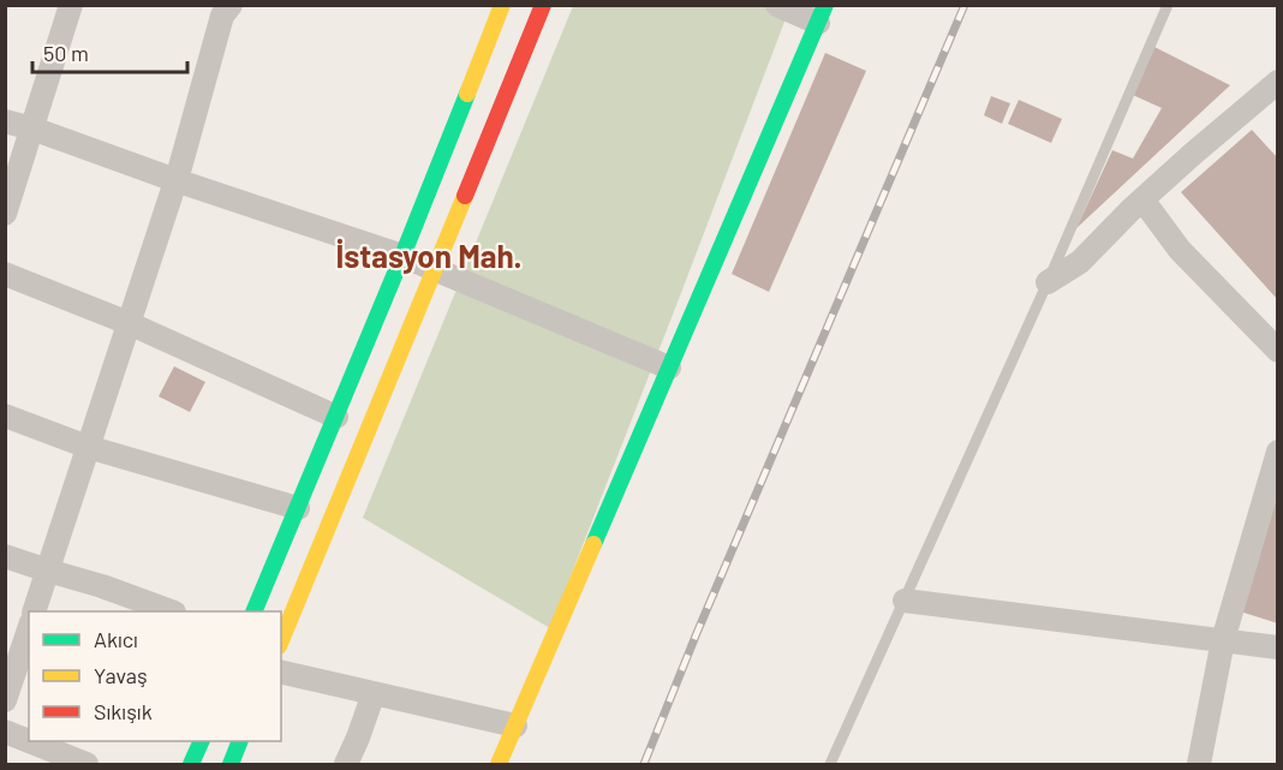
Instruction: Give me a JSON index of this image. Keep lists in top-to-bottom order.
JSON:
{
  "districts": ["İstasyon Mah."],
  "legend": ["Akıcı", "Yavaş", "Sıkışık"],
  "scale_bar": "50 m"
}
